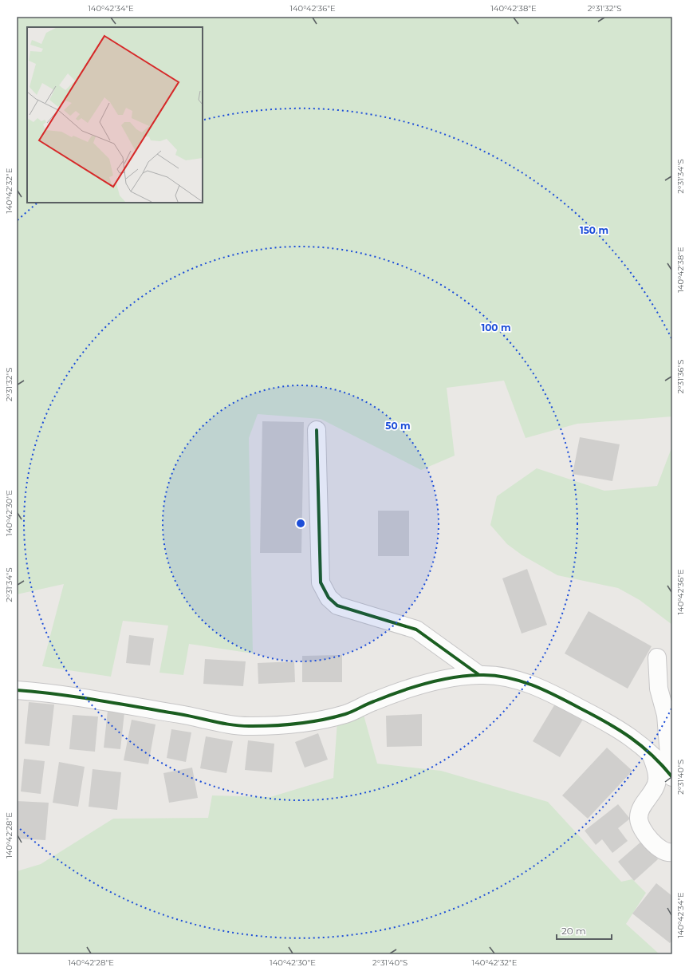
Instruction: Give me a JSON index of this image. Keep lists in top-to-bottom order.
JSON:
{
  "scale_bar": "20 m",
  "coordinates": [
    "140°42'34\"E",
    "140°42'36\"E",
    "140°42'38\"E",
    "2°31'32\"S",
    "2°31'34\"S",
    "140°42'32\"E",
    "2°31'36\"S",
    "140°42'30\"E",
    "2°31'40\"S",
    "140°42'28\"E"
  ],
  "rings": ["150 m", "100 m", "50 m"]
}
